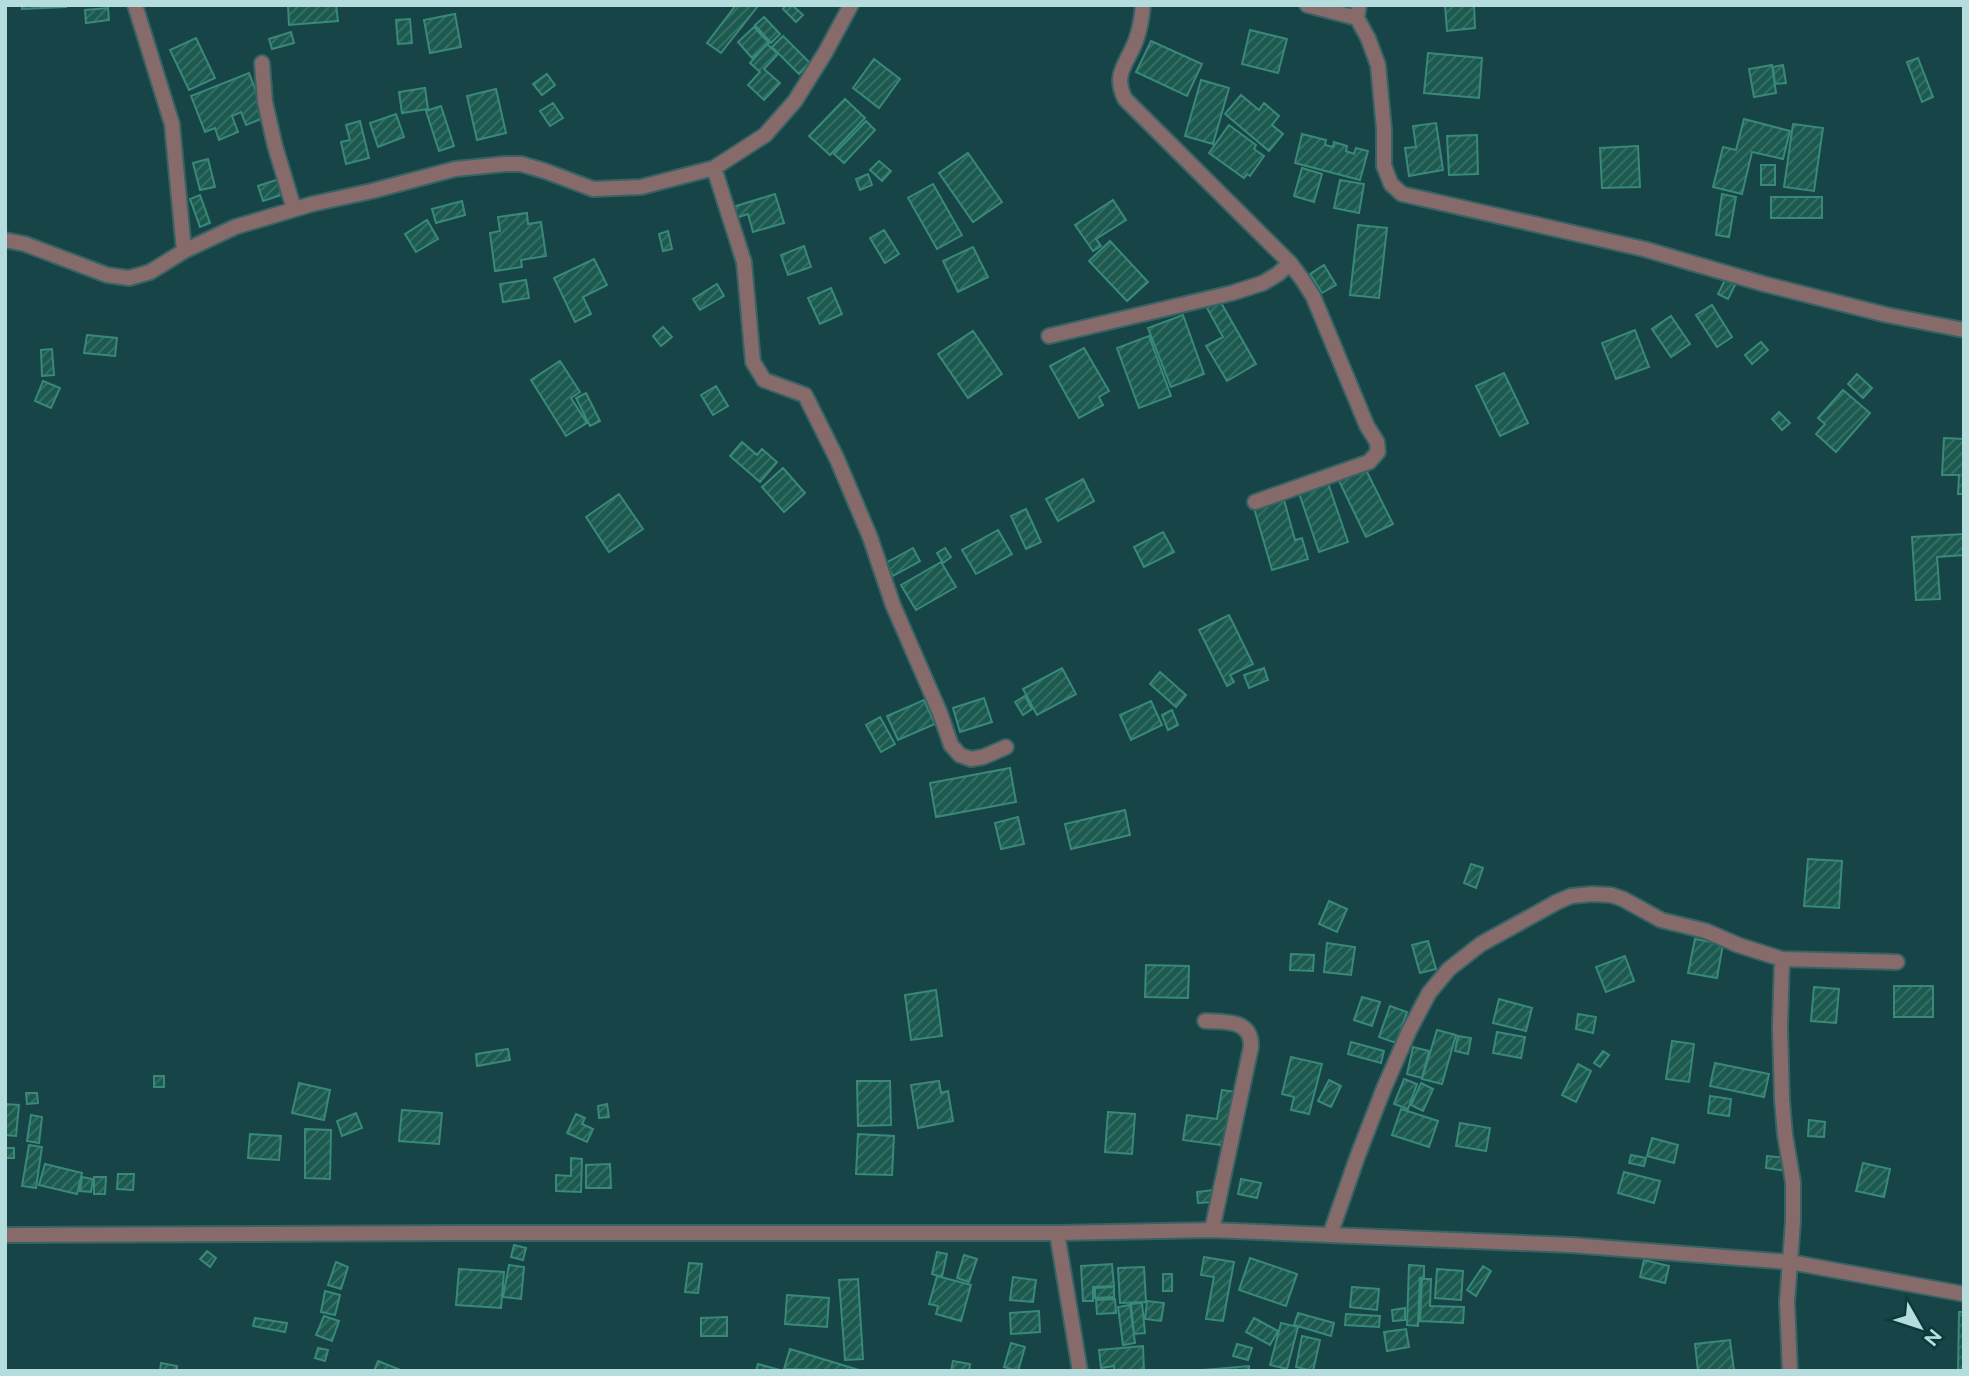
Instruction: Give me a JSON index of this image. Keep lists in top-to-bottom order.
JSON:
{
  "north": "bottom right"
}
